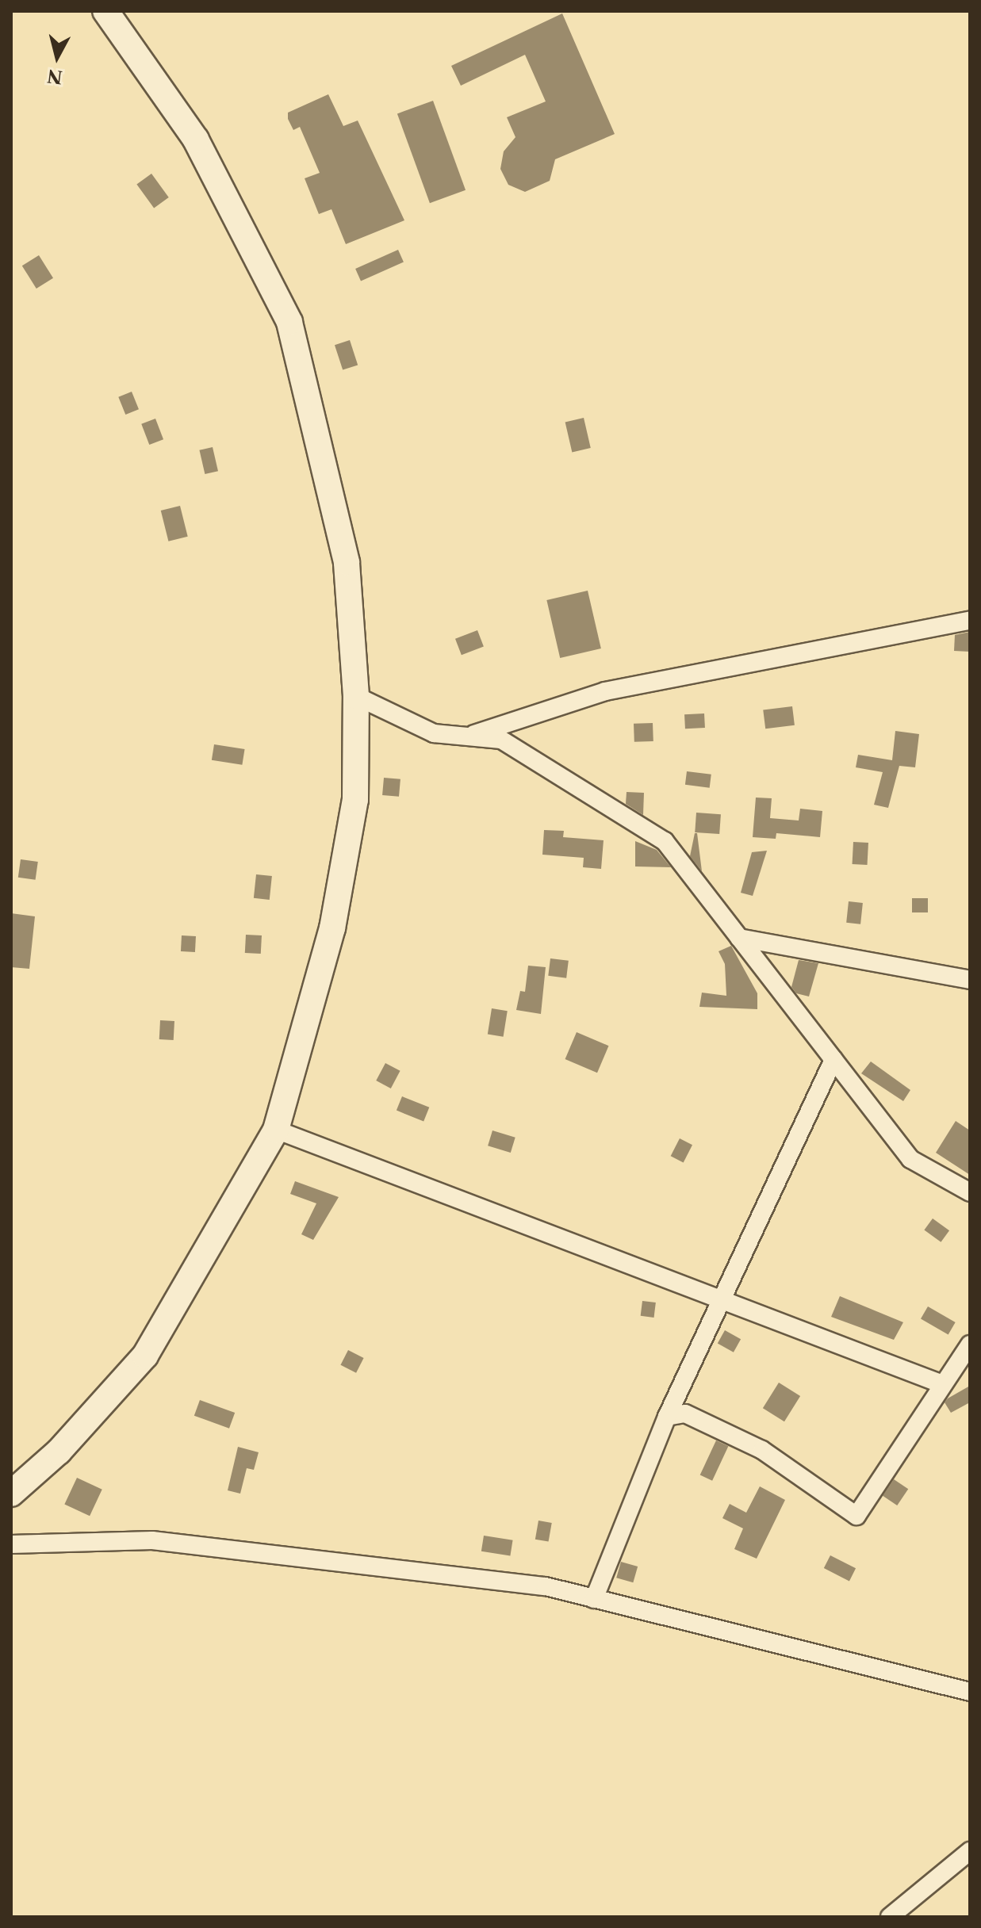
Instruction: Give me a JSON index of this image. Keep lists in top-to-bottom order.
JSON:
{
  "north": "bottom"
}
